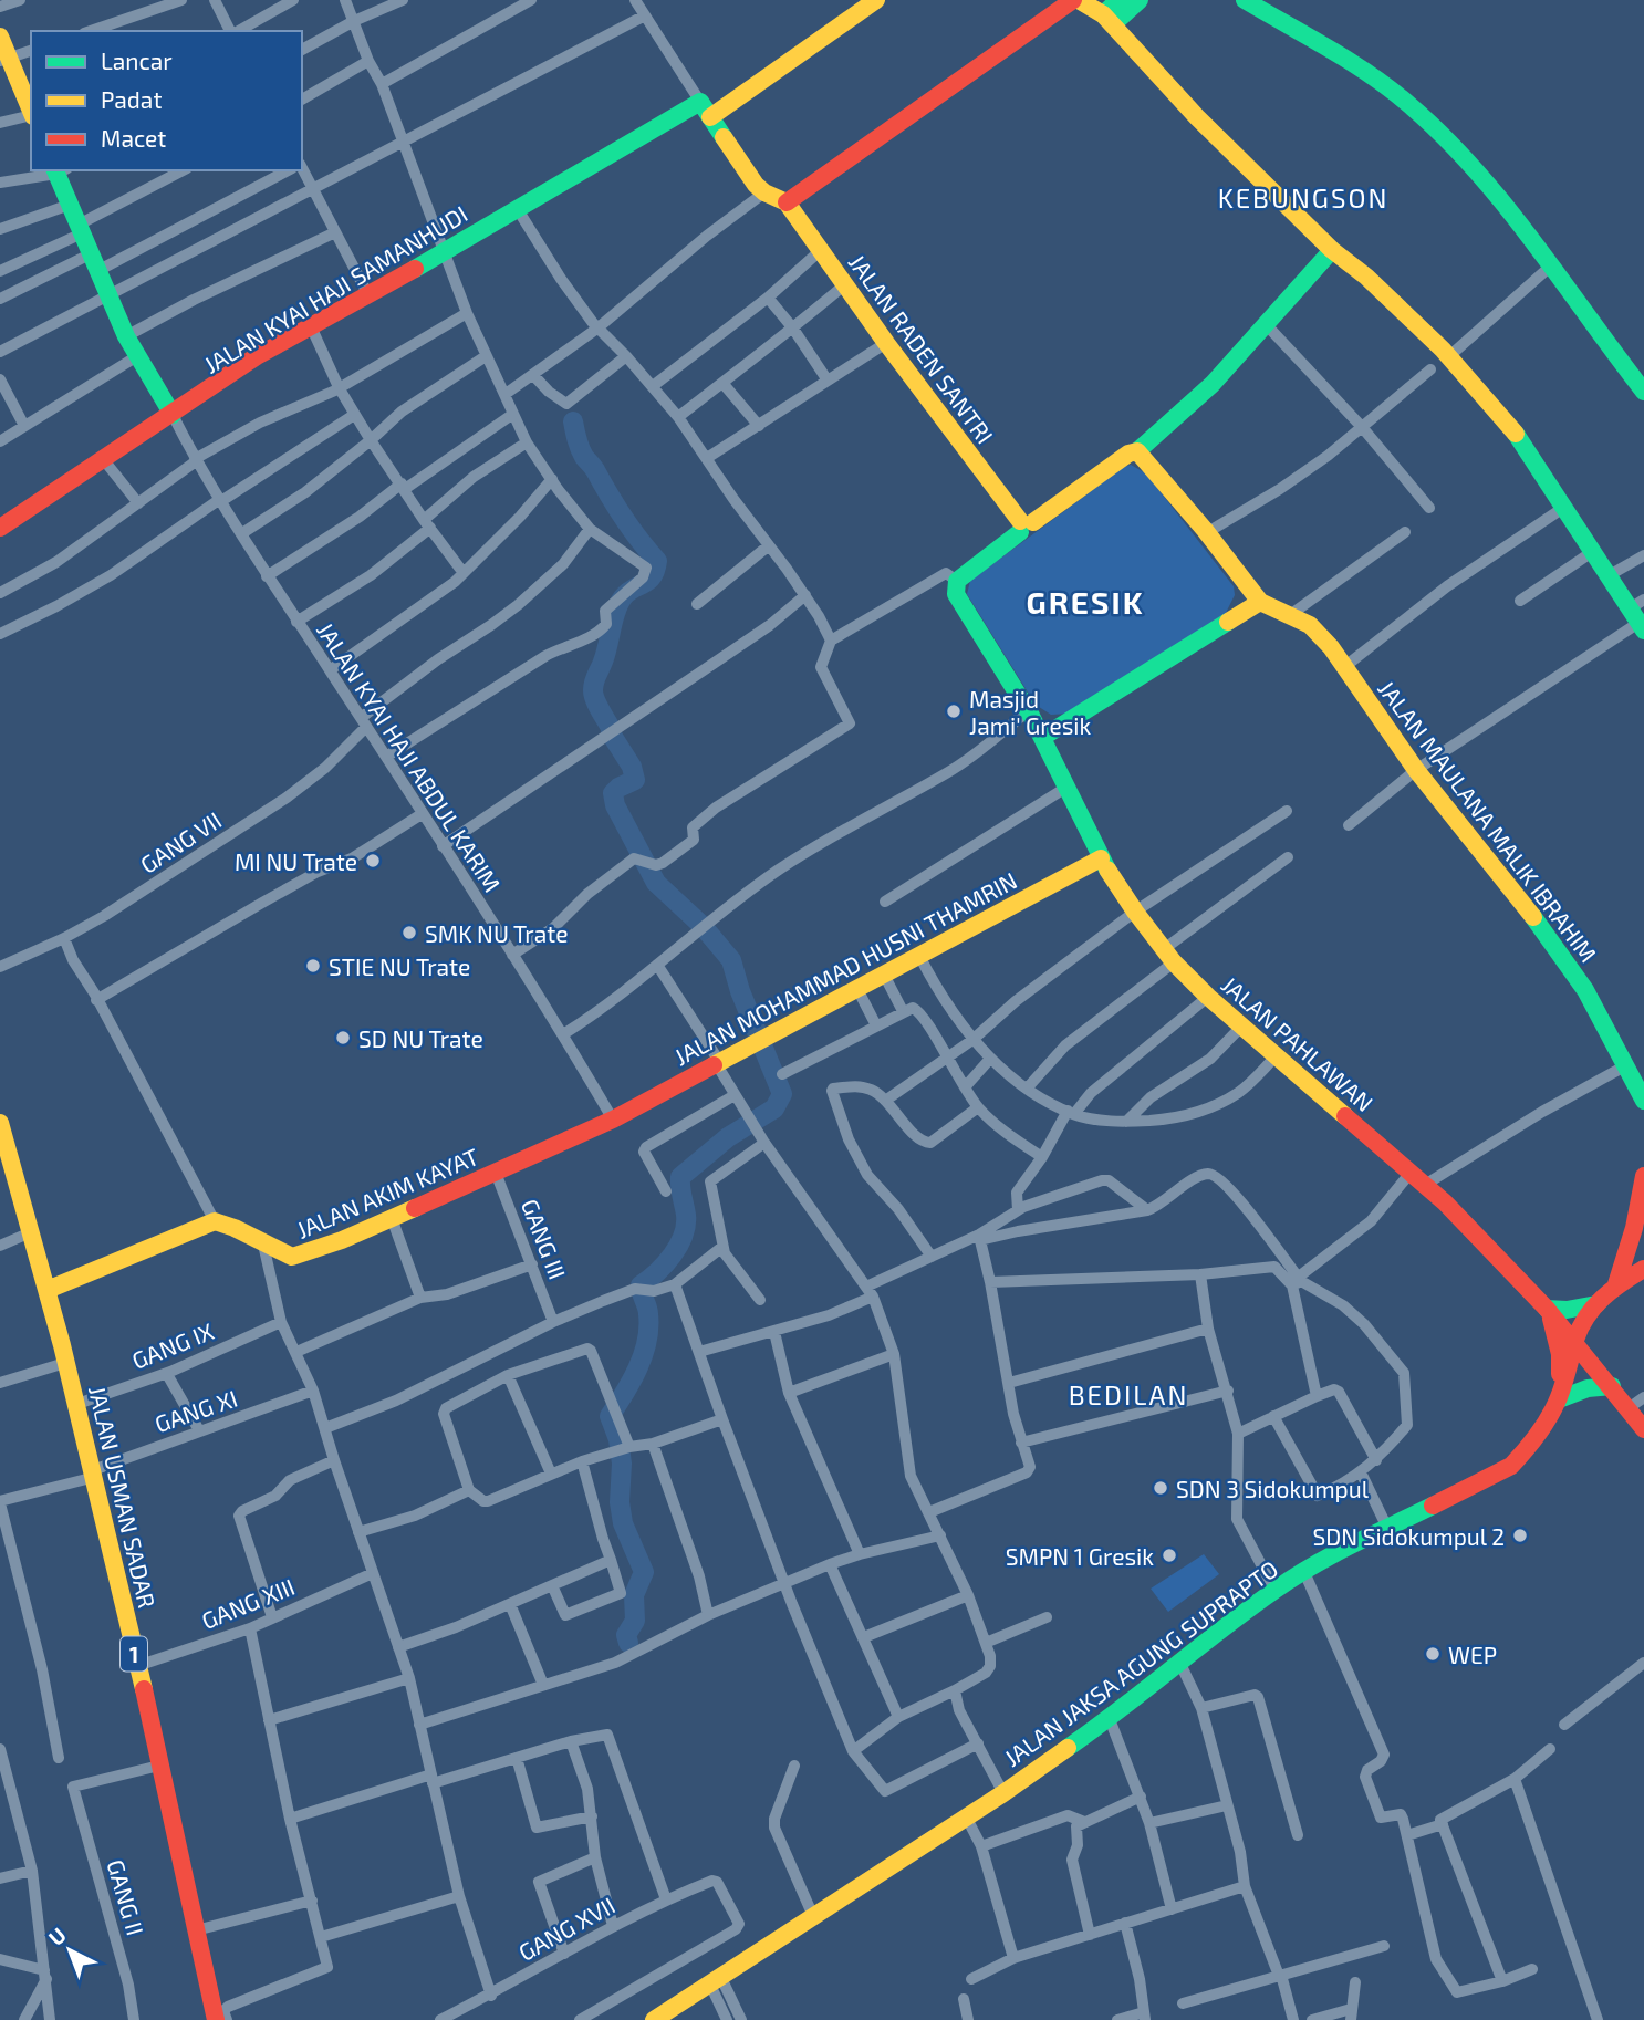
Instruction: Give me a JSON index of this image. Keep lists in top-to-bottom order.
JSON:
{
  "streets": {
    "main road": [
      "JALAN KYAI HAJI SAMANHUDI",
      "JALAN RADEN SANTRI",
      "JALAN MAULANA MALIK IBRAHIM",
      "JALAN MOHAMMAD HUSNI THAMRIN",
      "JALAN PAHLAWAN",
      "JALAN AKIM KAYAT",
      "JALAN USMAN SADAR",
      "1",
      "JALAN JAKSA AGUNG SUPRAPTO"
    ],
    "street": [
      "JALAN KYAI HAJI ABDUL KARIM",
      "GANG VII",
      "GANG III",
      "GANG IX",
      "GANG XI",
      "GANG XIII",
      "GANG II",
      "GANG XVII"
    ]
  },
  "crossings": [
    ["JALAN KYAI HAJI SAMANHUDI", "JALAN KYAI HAJI ABDUL KARIM"],
    ["JALAN KYAI HAJI ABDUL KARIM", "GANG VII"],
    ["JALAN KYAI HAJI ABDUL KARIM", "JALAN MOHAMMAD HUSNI THAMRIN"],
    ["JALAN KYAI HAJI ABDUL KARIM", "JALAN AKIM KAYAT"],
    ["JALAN MOHAMMAD HUSNI THAMRIN", "JALAN PAHLAWAN"],
    ["JALAN MOHAMMAD HUSNI THAMRIN", "JALAN AKIM KAYAT"],
    ["JALAN PAHLAWAN", "JALAN JAKSA AGUNG SUPRAPTO"],
    ["JALAN AKIM KAYAT", "GANG III"],
    ["GANG IX", "JALAN USMAN SADAR"],
    ["GANG XI", "JALAN USMAN SADAR"],
    ["JALAN USMAN SADAR", "GANG XIII"],
    ["JALAN USMAN SADAR", "GANG II"]
  ],
  "districts": ["KEBUNGSON", "GRESIK", "BEDILAN"],
  "places": [
    "Masjid Jami' Gresik",
    "MI NU Trate",
    "SMK NU Trate",
    "STIE NU Trate",
    "SD NU Trate",
    "SDN 3 Sidokumpul",
    "SDN Sidokumpul 2",
    "SMPN 1 Gresik",
    "WEP"
  ],
  "legend": ["Lancar", "Padat", "Macet"],
  "north": "top left"
}
